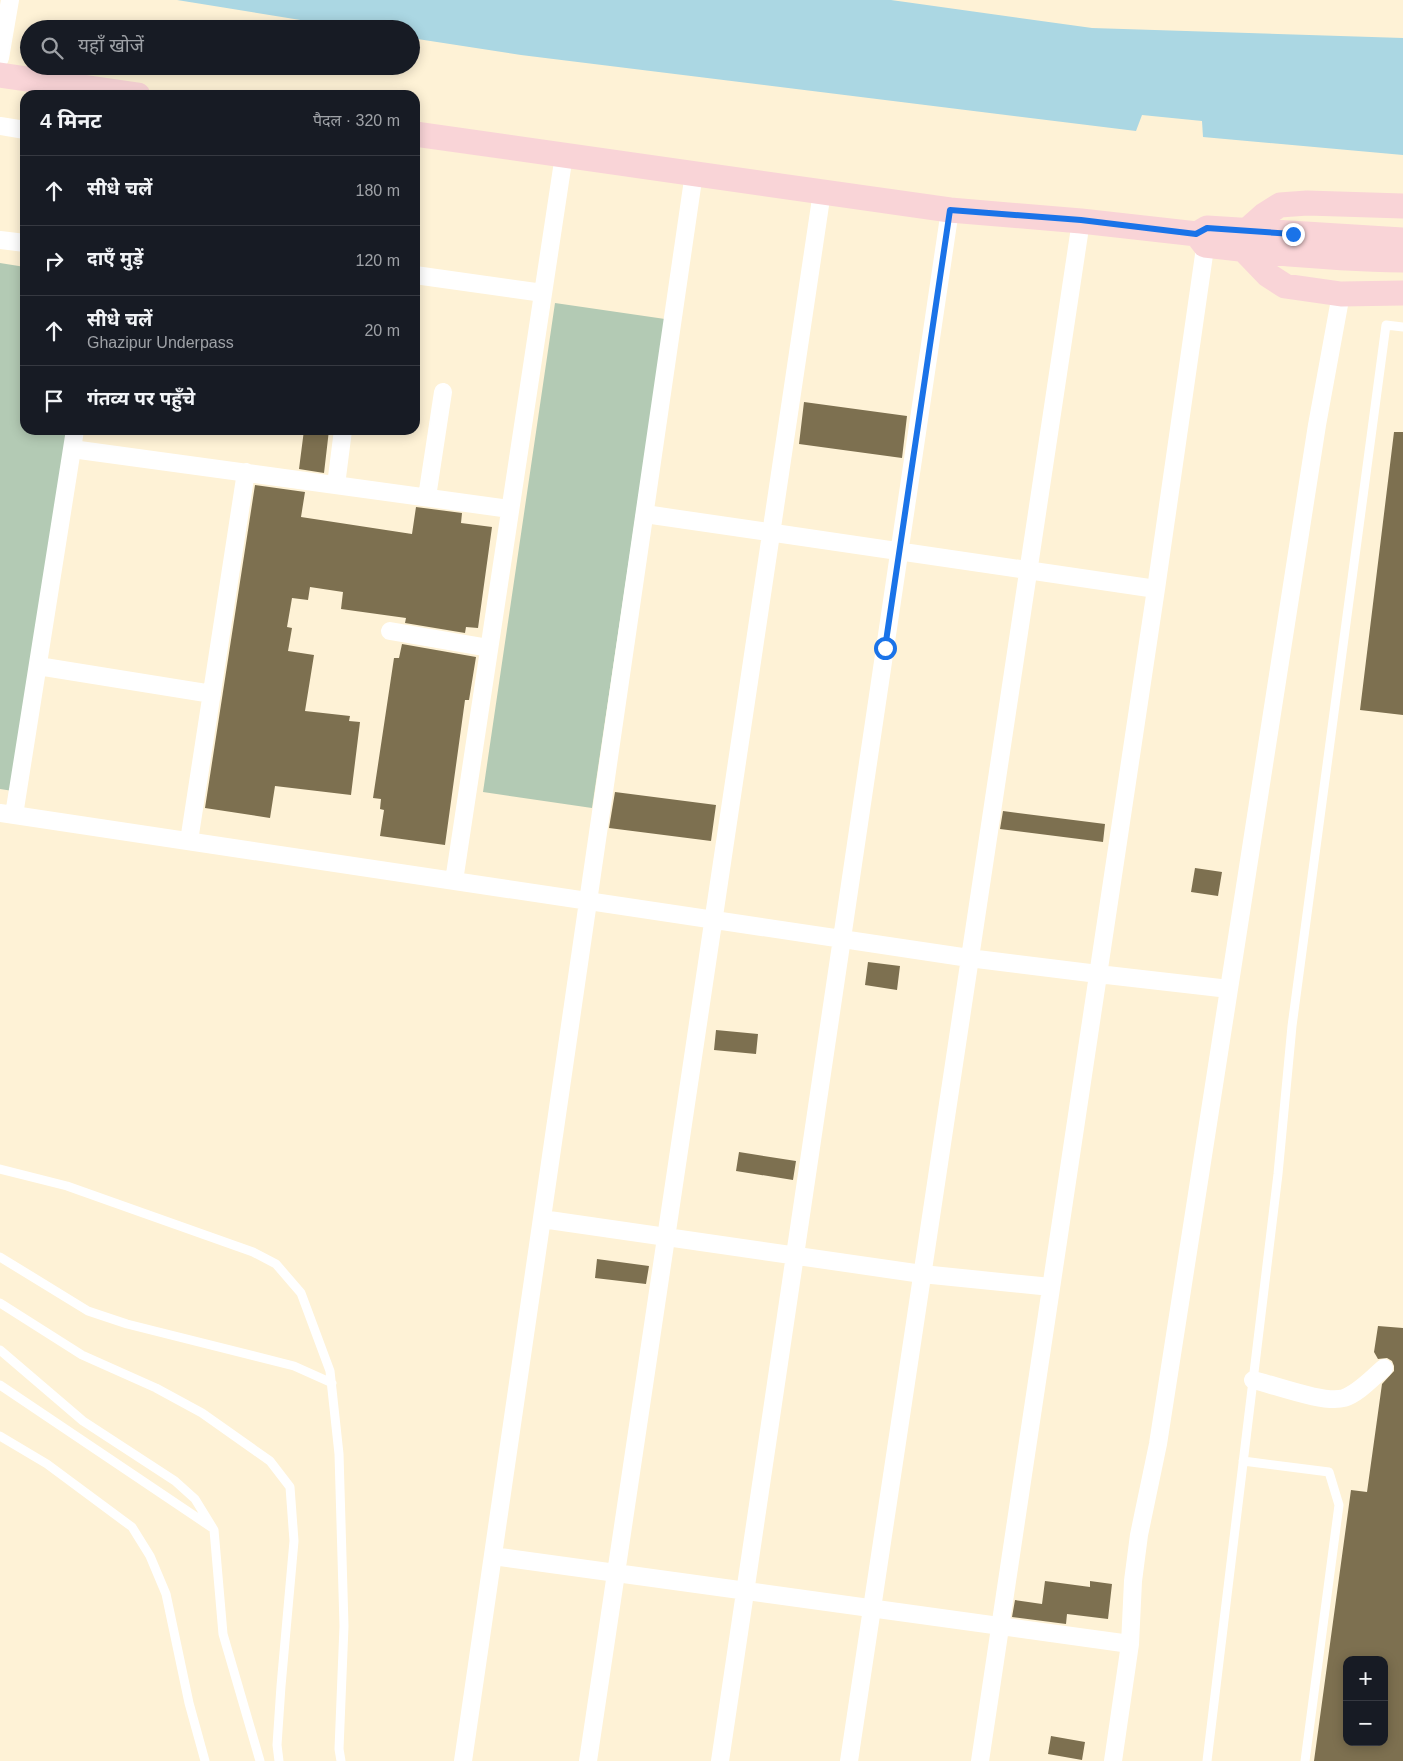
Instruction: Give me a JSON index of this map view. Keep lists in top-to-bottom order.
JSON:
{
  "page": {
    "search": "यहाँ खोजें",
    "heading": ["4 मिनट", "पैदल · 320 m"],
    "list": [
      ["सीधे चलें", "180 m"],
      ["दाएँ मुड़ें", "120 m"],
      ["सीधे चलें", "Ghazipur Underpass", "20 m"],
      "गंतव्य पर पहुँचे"
    ],
    "map_buttons": ["+", "−"]
  }
}
